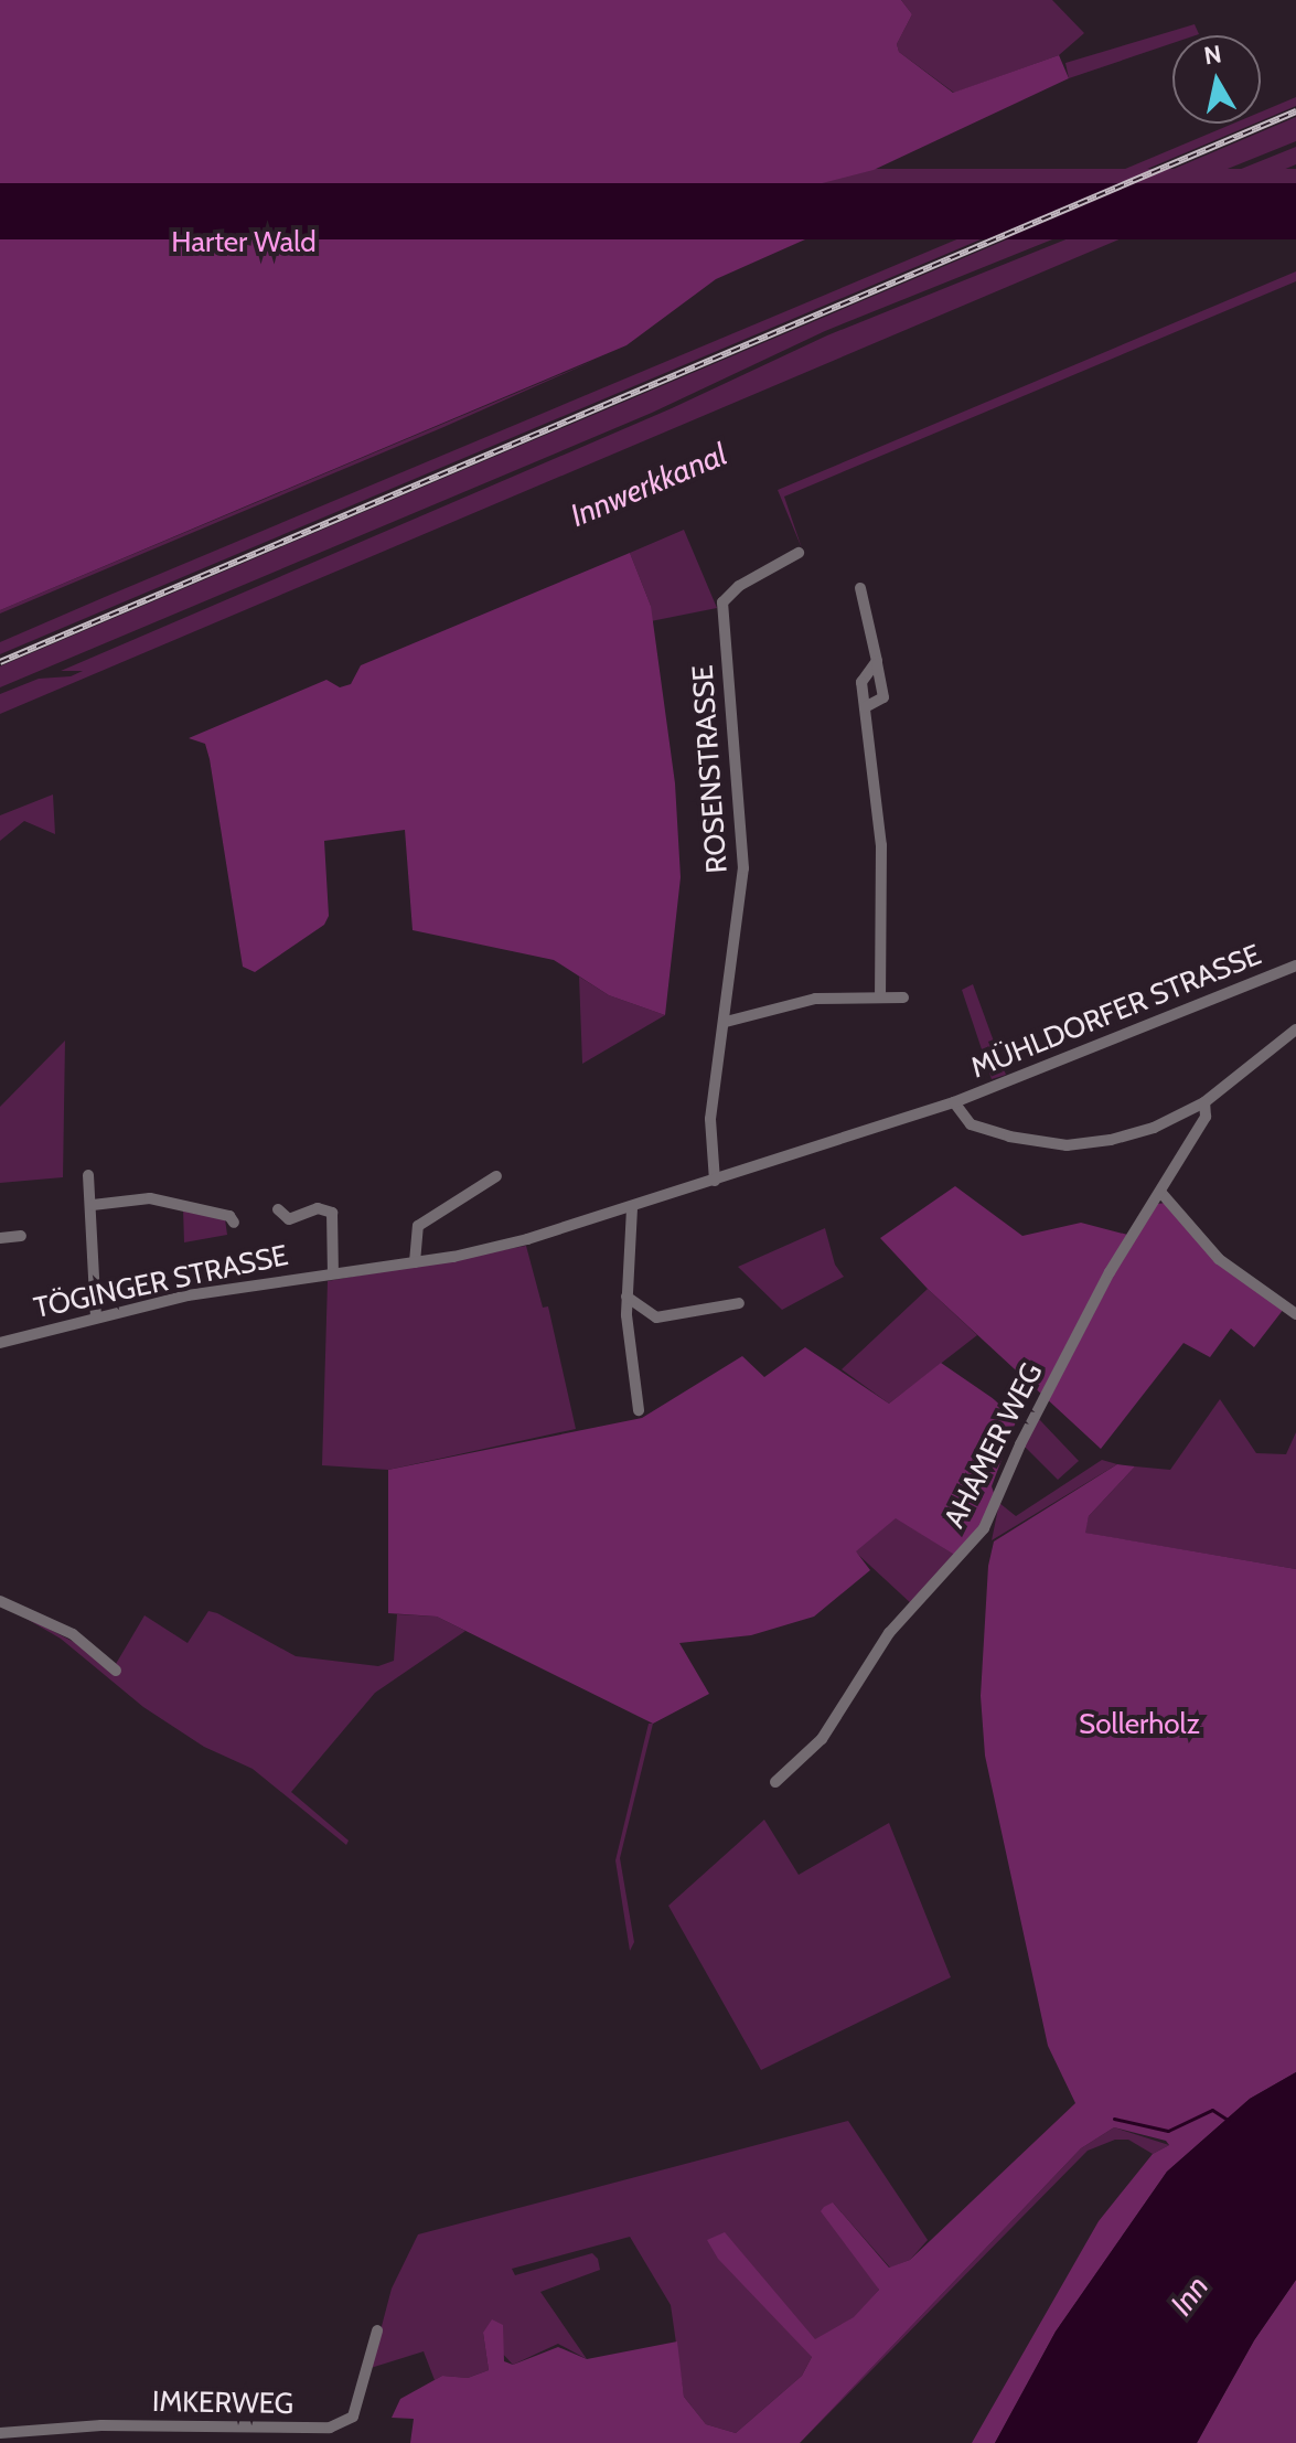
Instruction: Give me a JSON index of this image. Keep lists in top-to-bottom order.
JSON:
{
  "streets": {
    "street": [
      "ROSENSTRASSE",
      "MÜHLDORFER STRASSE",
      "TÖGINGER STRASSE",
      "AHAMER WEG",
      "IMKERWEG"
    ]
  },
  "crossings": [
    ["ROSENSTRASSE", "MÜHLDORFER STRASSE"],
    ["MÜHLDORFER STRASSE", "TÖGINGER STRASSE"],
    ["MÜHLDORFER STRASSE", "AHAMER WEG"]
  ],
  "water": ["Innwerkkanal", "Inn"],
  "parks": ["Harter Wald", "Sollerholz"],
  "north": "top"
}
